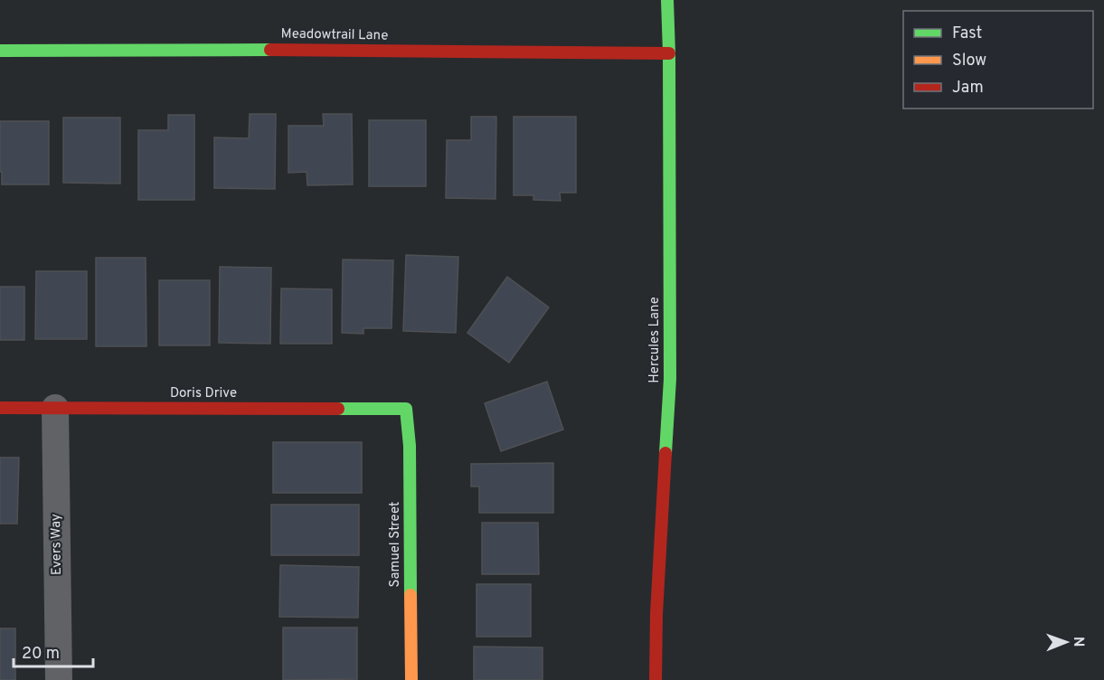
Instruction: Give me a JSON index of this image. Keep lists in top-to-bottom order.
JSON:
{
  "streets": {
    "street": [
      "Meadowtrail Lane",
      "Hercules Lane",
      "Doris Drive",
      "Evers Way",
      "Samuel Street"
    ]
  },
  "crossings": [
    ["Meadowtrail Lane", "Hercules Lane"],
    ["Doris Drive", "Evers Way"],
    ["Doris Drive", "Samuel Street"]
  ],
  "legend": ["Fast", "Slow", "Jam"],
  "scale_bar": "20 m",
  "north": "right"
}
